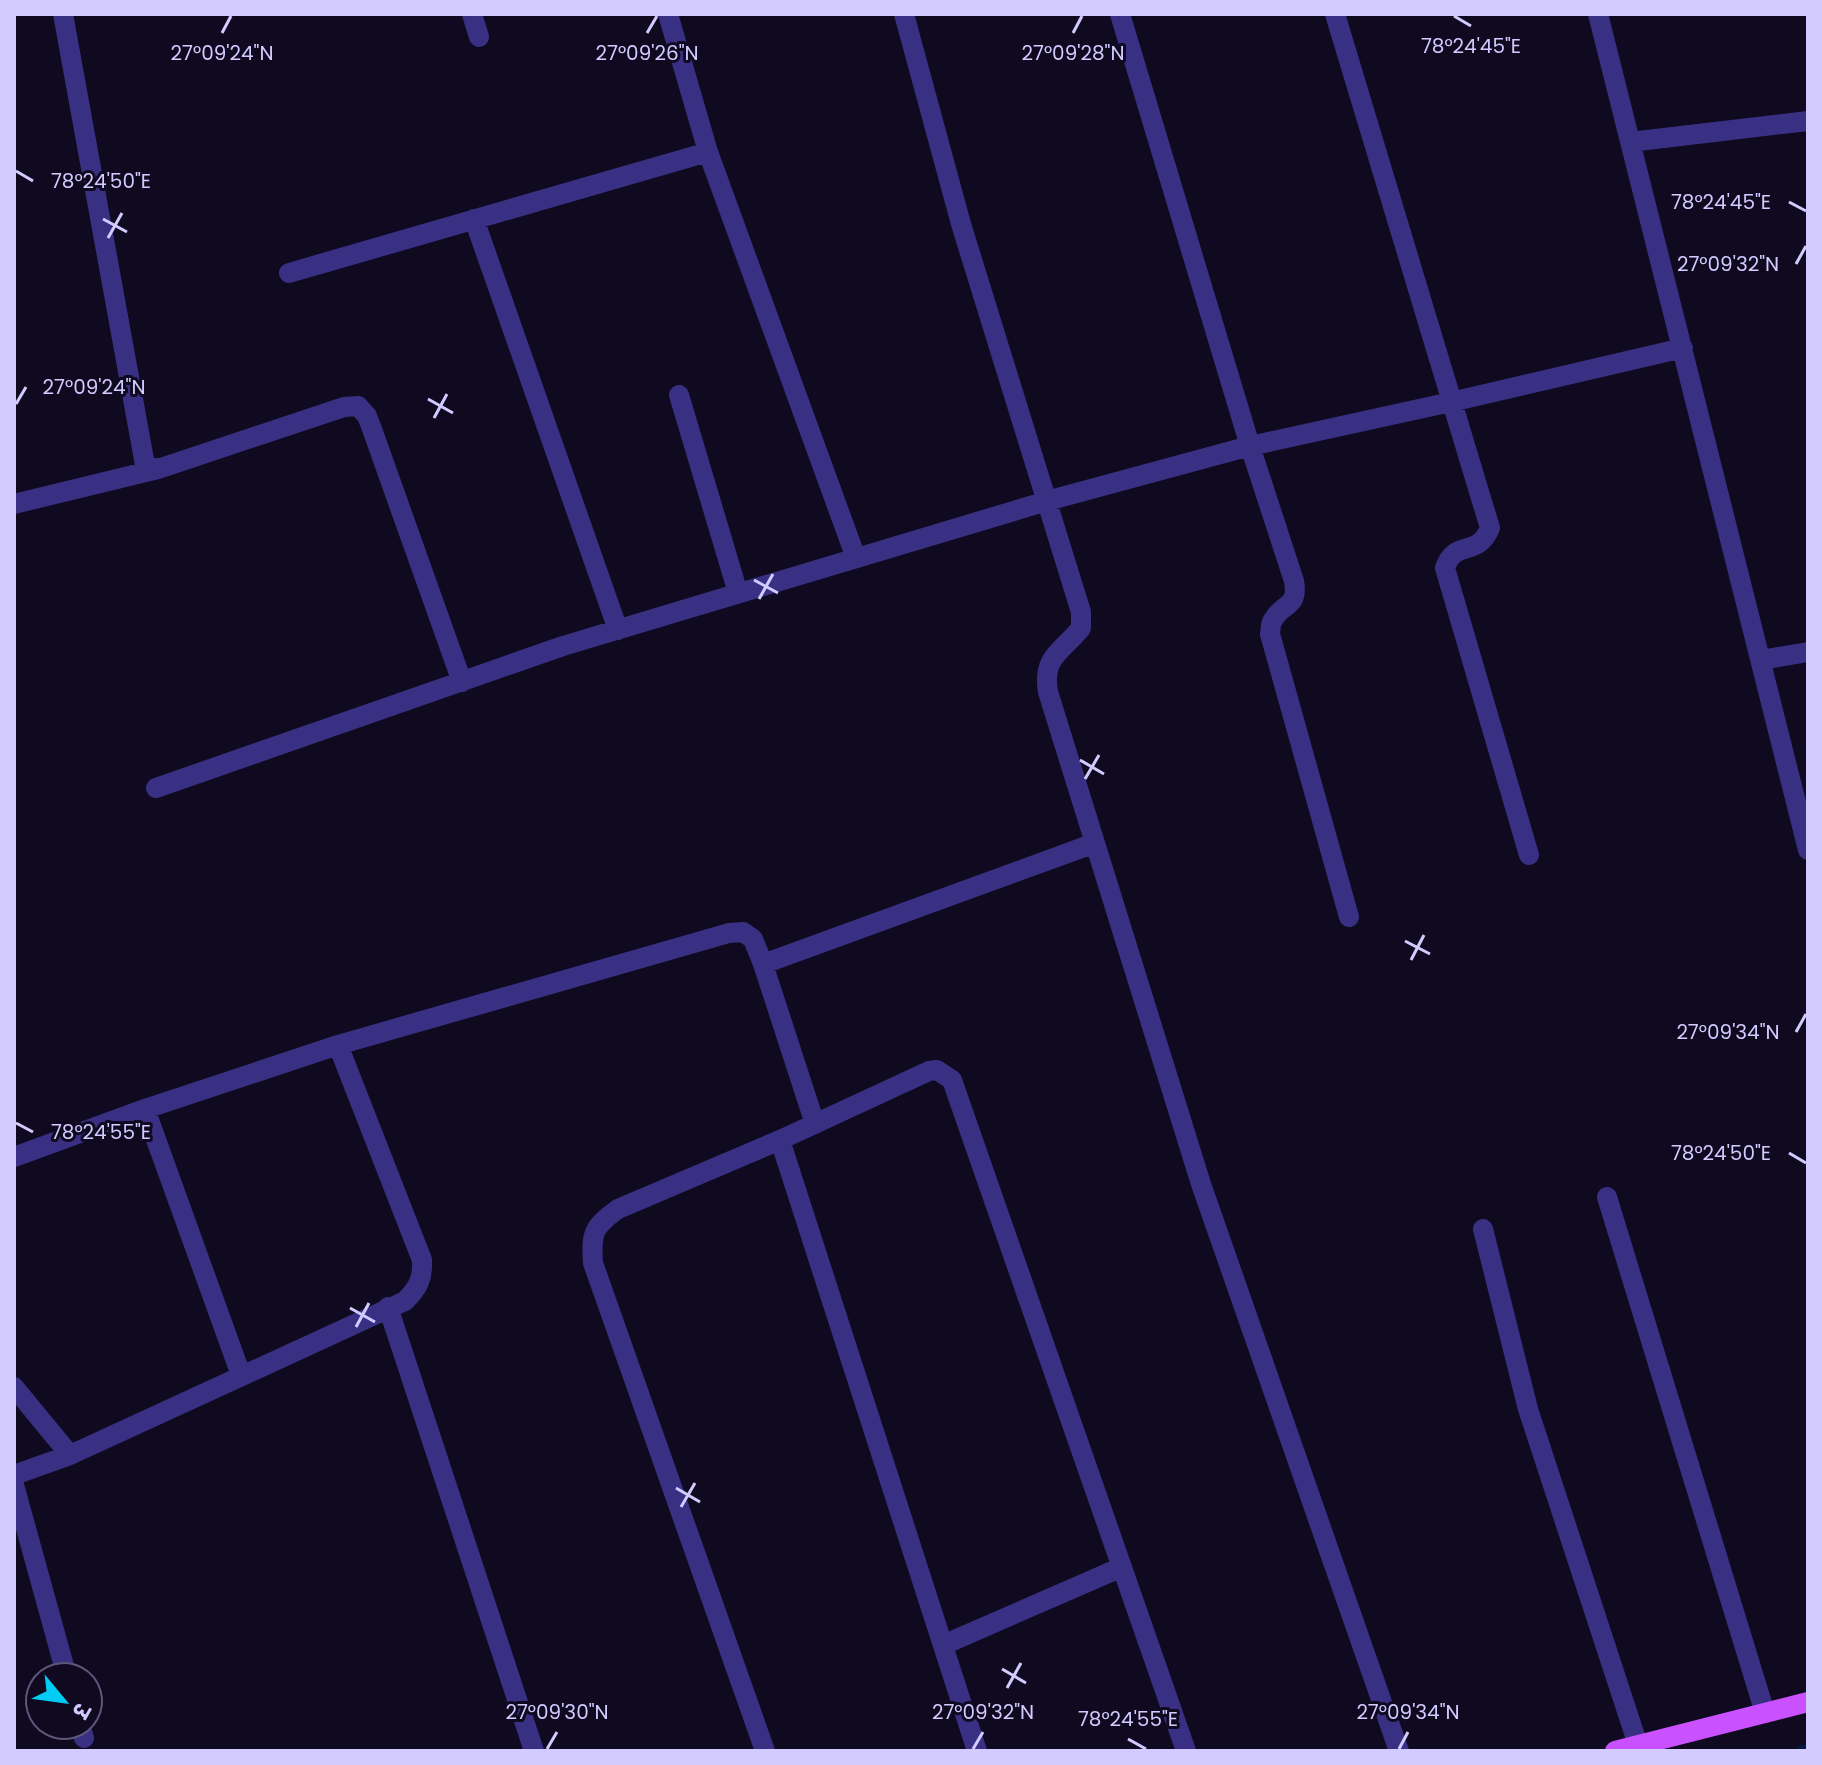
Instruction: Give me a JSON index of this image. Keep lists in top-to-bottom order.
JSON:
{
  "north": "bottom right",
  "coordinates": [
    "78°24'45\"E",
    "27°09'24\"N",
    "27°09'26\"N",
    "27°09'28\"N",
    "78°24'50\"E",
    "27°09'32\"N",
    "27°09'34\"N",
    "78°24'55\"E",
    "27°09'30\"N"
  ]
}
